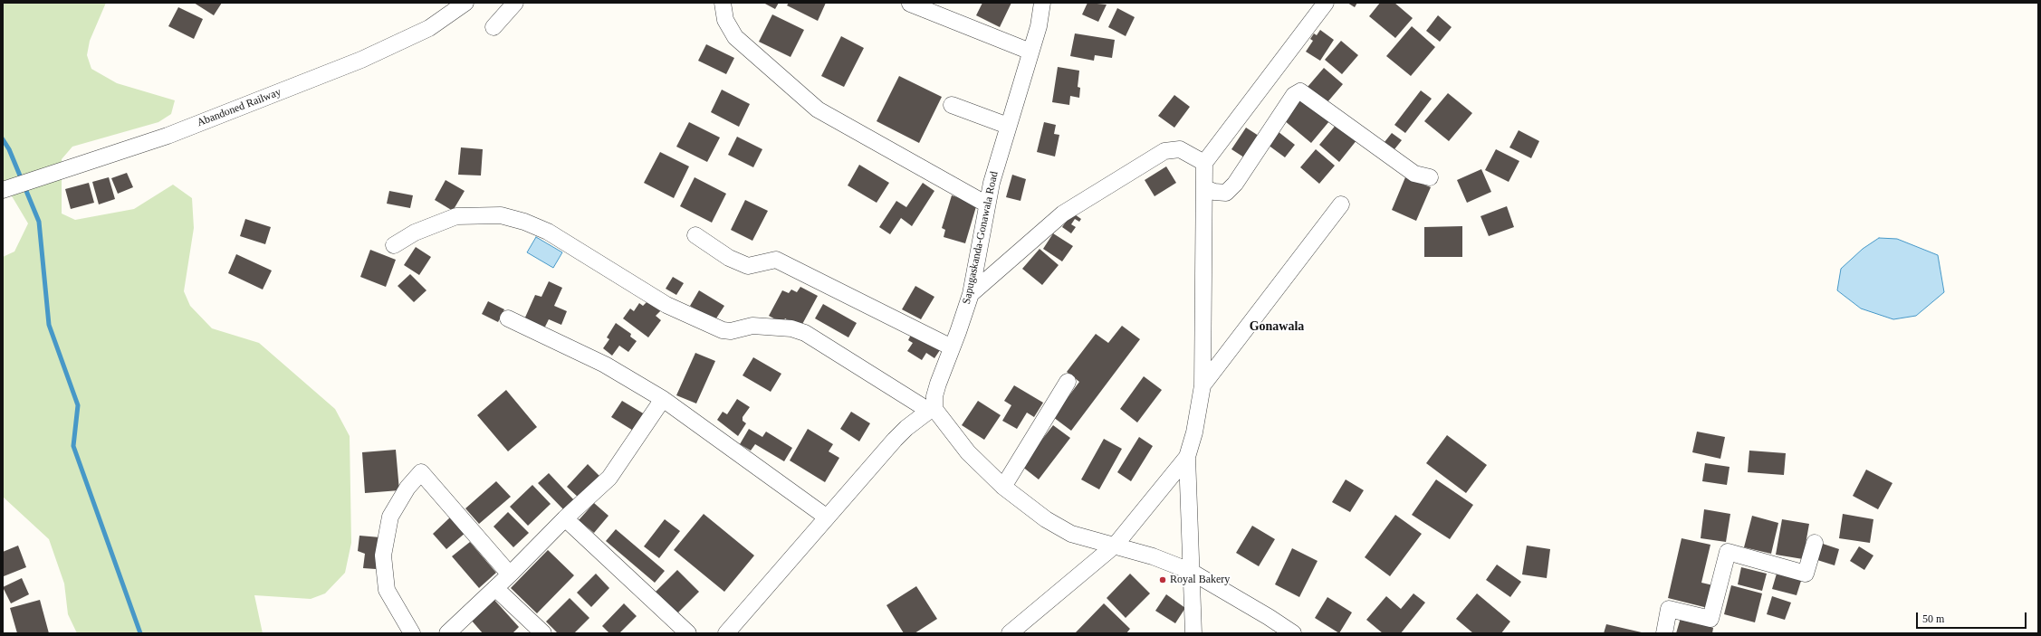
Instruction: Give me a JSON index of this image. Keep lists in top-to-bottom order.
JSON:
{
  "streets": {
    "street": ["Abandoned Railway", "Sapugaskanda-Gonawala Road"]
  },
  "districts": ["Gonawala"],
  "places": ["Royal Bakery"],
  "scale_bar": "50 m"
}
